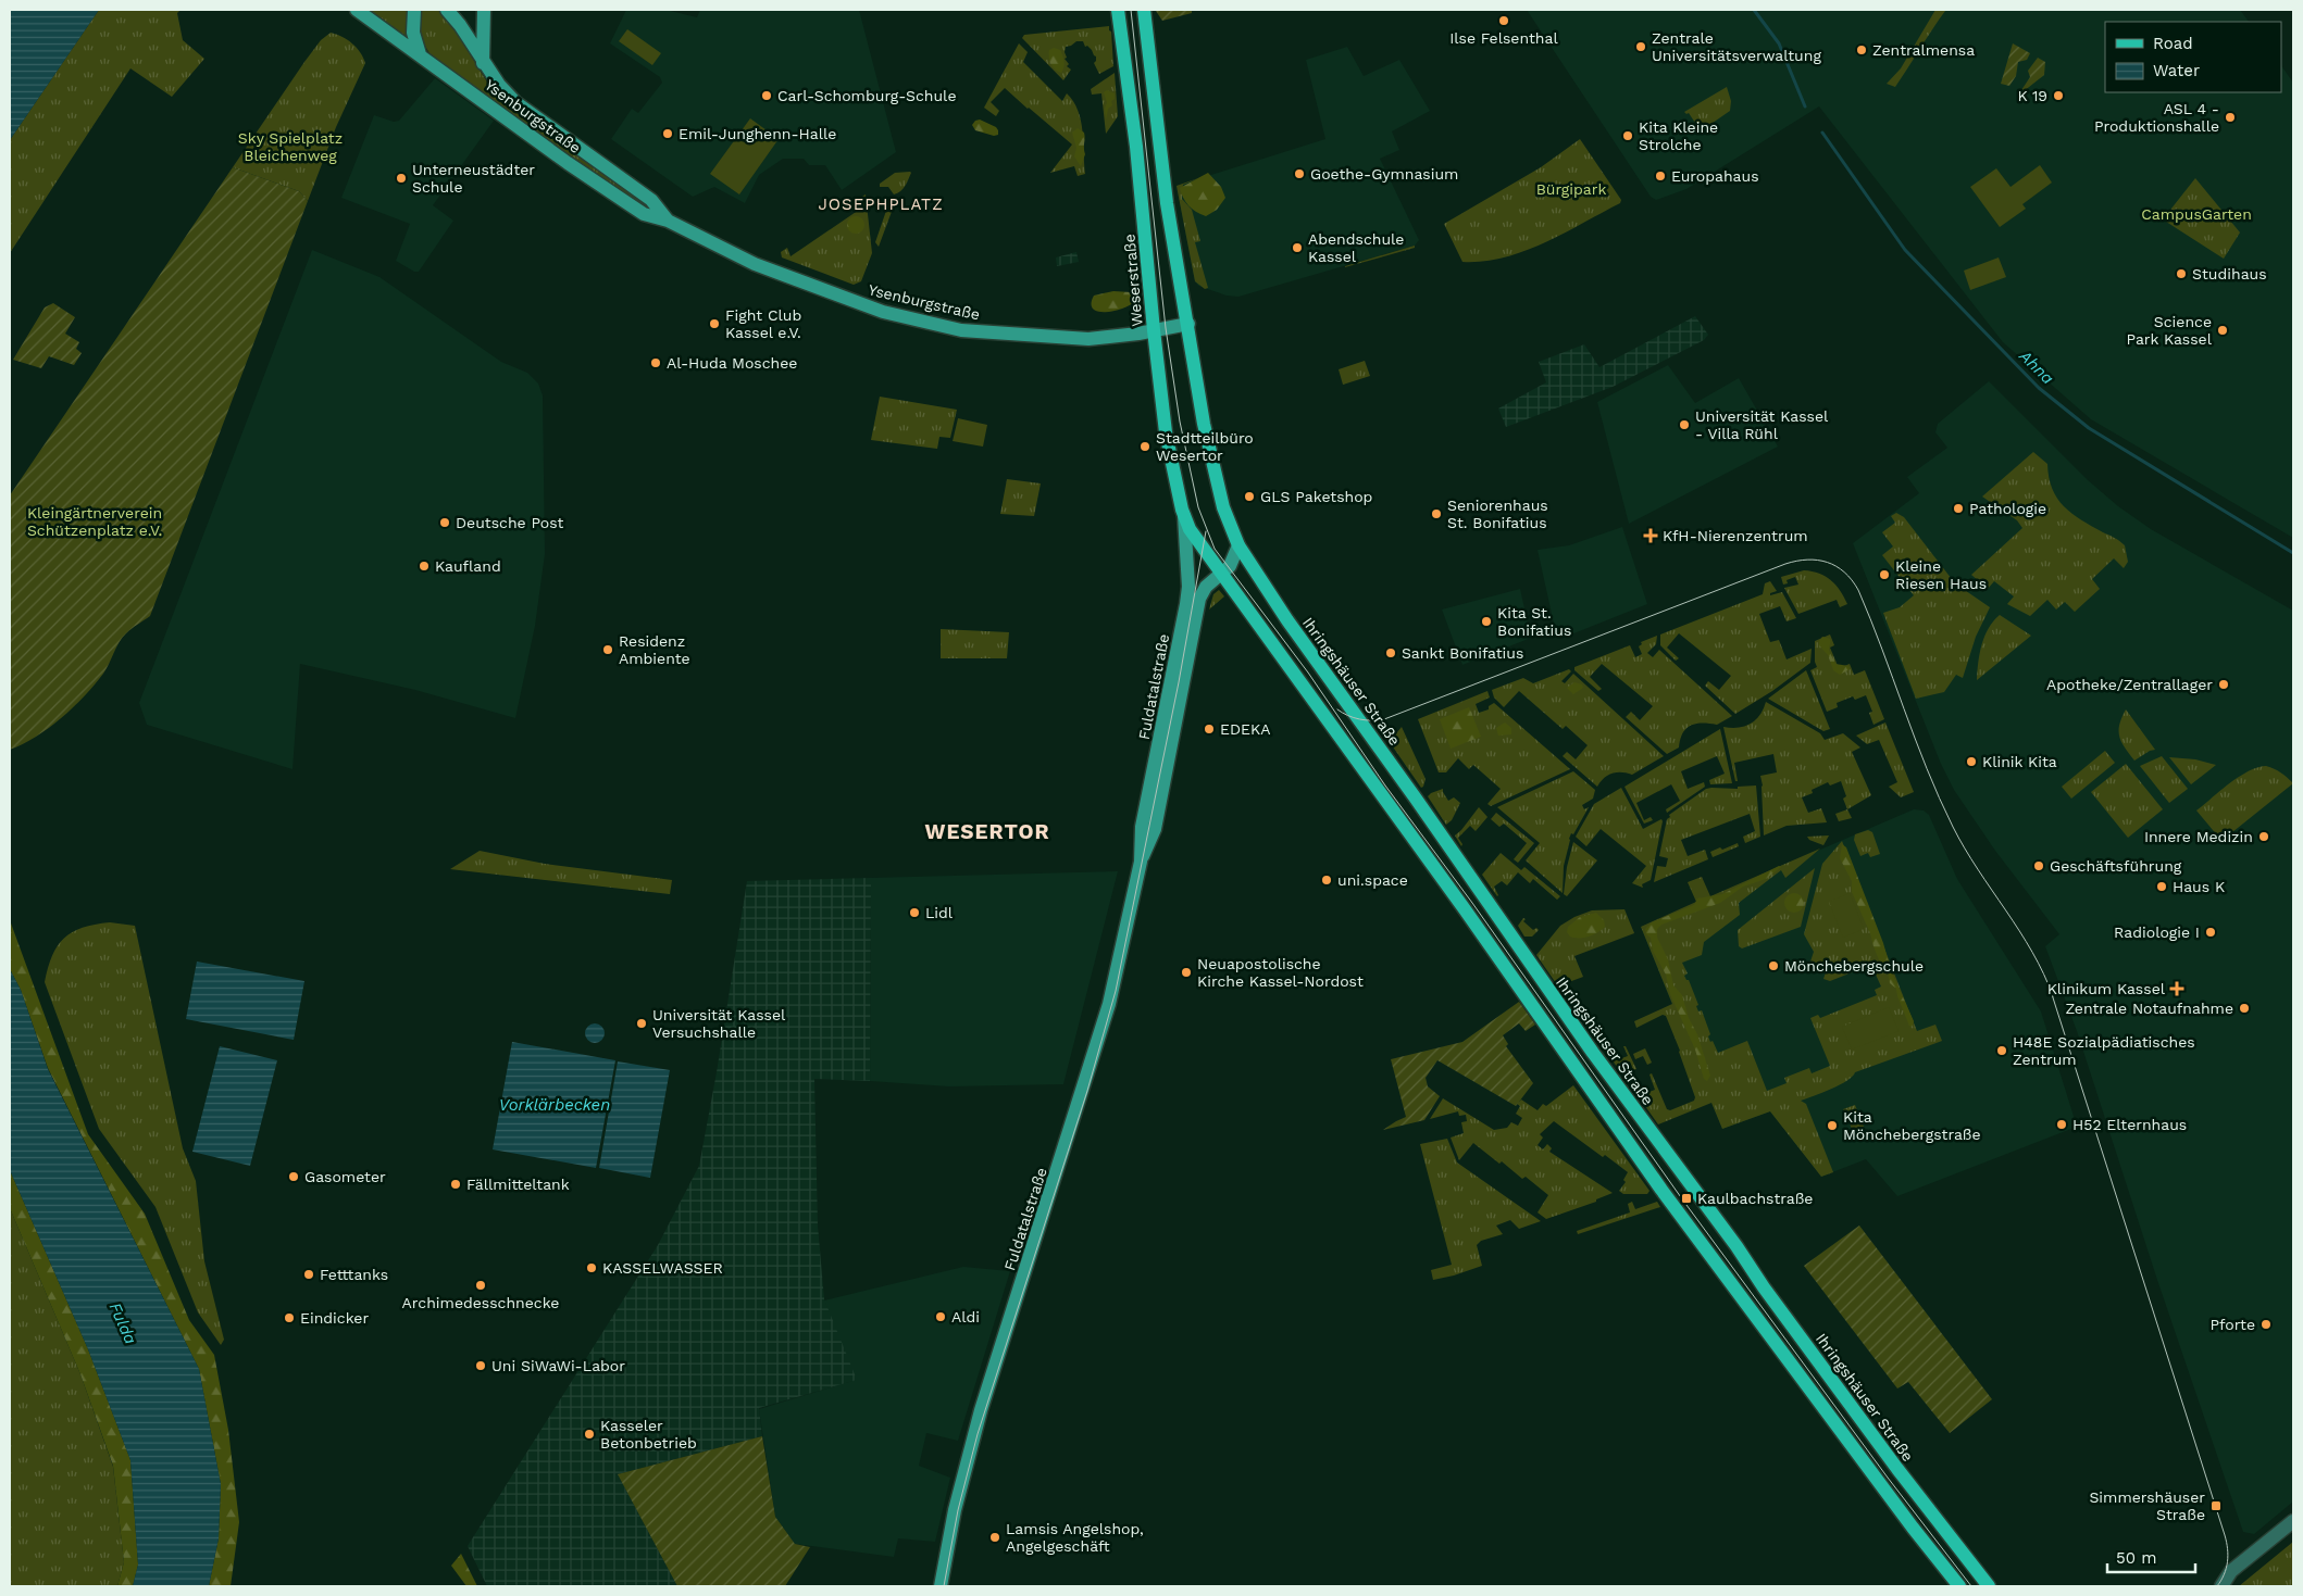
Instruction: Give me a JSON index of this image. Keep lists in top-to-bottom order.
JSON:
{
  "streets": {
    "main road": [
      "Ysenburgstraße",
      "Weserstraße",
      "Ihringshäuser Straße",
      "Fuldatalstraße"
    ]
  },
  "crossings": [
    ["Ysenburgstraße", "Weserstraße"],
    ["Ysenburgstraße", "Ihringshäuser Straße"],
    ["Weserstraße", "Fuldatalstraße"],
    ["Ihringshäuser Straße", "Fuldatalstraße"]
  ],
  "districts": ["JOSEPHPLATZ", "WESERTOR"],
  "water": ["Ahna", "Vorklärbecken", "Fulda"],
  "parks": [
    "Sky Spielplatz Bleichenweg",
    "Bürgipark",
    "CampusGarten",
    "Kleingärtnerverein Schützenplatz e.V."
  ],
  "places": {
    "other": [
      "Ilse Felsenthal",
      "Zentrale Universitätsverwaltung",
      "Zentralmensa",
      "Carl-Schomburg-Schule",
      "K 19",
      "ASL 4 - Produktionshalle",
      "Emil-Junghenn-Halle",
      "Kita Kleine Strolche",
      "Goethe-Gymnasium",
      "Europahaus",
      "Unterneustädter Schule",
      "Abendschule Kassel",
      "Studihaus",
      "Fight Club Kassel e.V.",
      "Science Park Kassel",
      "Al-Huda Moschee",
      "Universität Kassel - Villa Rühl",
      "Stadtteilbüro Wesertor",
      "GLS Paketshop",
      "Pathologie",
      "Seniorenhaus St. Bonifatius",
      "Deutsche Post",
      "Kaufland",
      "Kleine Riesen Haus",
      "Kita St. Bonifatius",
      "Residenz Ambiente",
      "Sankt Bonifatius",
      "Apotheke/Zentrallager",
      "EDEKA",
      "Klinik Kita",
      "Innere Medizin",
      "Geschäftsführung",
      "uni.space",
      "Haus K",
      "Lidl",
      "Radiologie I",
      "Mönchebergschule",
      "Neuapostolische Kirche Kassel-Nordost",
      "Zentrale Notaufnahme",
      "Universität Kassel Versuchshalle",
      "H48E Sozialpädiatisches Zentrum",
      "H52 Elternhaus",
      "Kita Mönchebergstraße",
      "Gasometer",
      "Fällmitteltank",
      "KASSELWASSER",
      "Fetttanks",
      "Archimedesschnecke",
      "Aldi",
      "Eindicker",
      "Pforte",
      "Uni SiWaWi-Labor",
      "Kasseler Betonbetrieb",
      "Lamsis Angelshop, Angelgeschäft"
    ],
    "health": ["KfH-Nierenzentrum", "Klinikum Kassel"],
    "transit": ["Kaulbachstraße", "Simmershäuser Straße"]
  },
  "legend": ["Road", "Water"],
  "scale_bar": "50 m"
}
